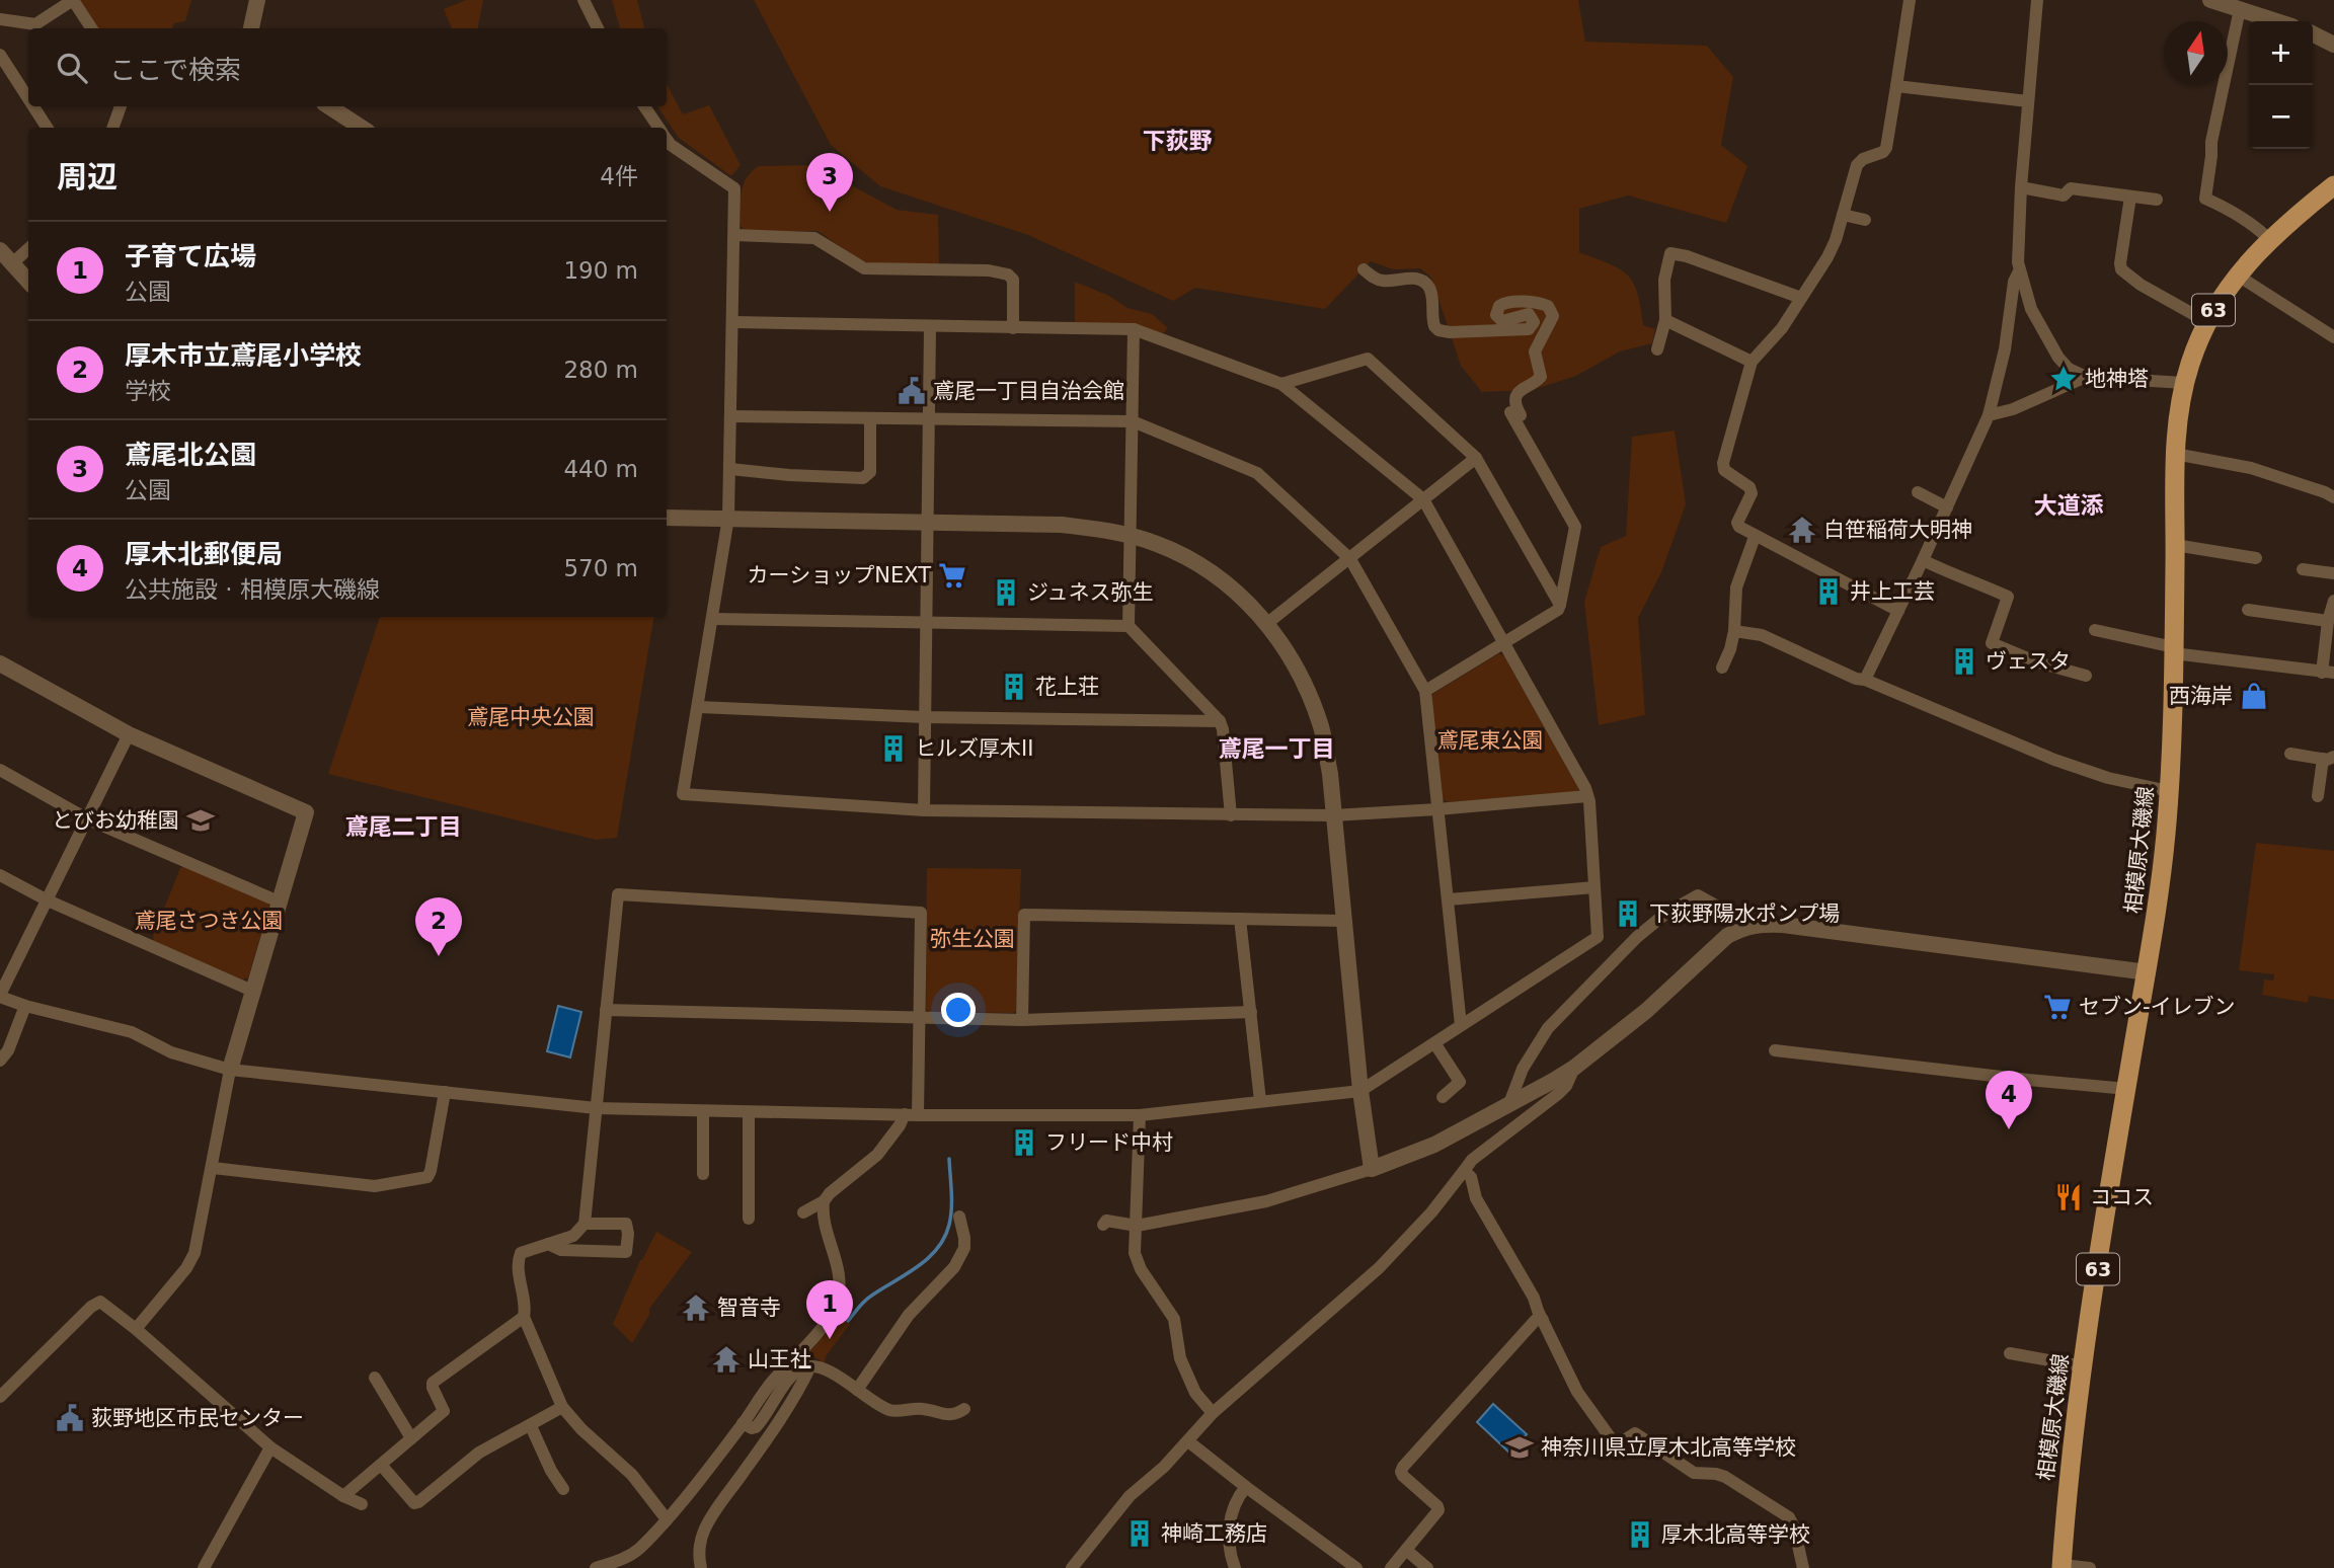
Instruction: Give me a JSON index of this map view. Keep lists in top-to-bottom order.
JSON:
{
  "streets": {
    "main road": ["63", "相模原大磯線"]
  },
  "districts": [
    "下荻野",
    "大道添",
    "鳶尾一丁目",
    "鳶尾二丁目"
  ],
  "parks": [
    "鳶尾中央公園",
    "鳶尾東公園",
    "鳶尾さつき公園",
    "弥生公園"
  ],
  "places": {
    "place": ["地神塔"],
    "public building": ["鳶尾一丁目自治会館", "荻野地区市民センター"],
    "temple": ["白笹稲荷大明神", "智音寺", "山王社"],
    "supermarket": ["カーショップNEXT", "セブン-イレブン"],
    "building": [
      "井上工芸",
      "ジュネス弥生",
      "ヴェスタ",
      "花上荘",
      "ヒルズ厚木II",
      "下荻野陽水ポンプ場",
      "フリード中村",
      "神崎工務店",
      "厚木北高等学校"
    ],
    "shop": ["西海岸"],
    "school or university": ["とびお幼稚園", "神奈川県立厚木北高等学校"],
    "restaurant": ["ココス"]
  },
  "north": "top",
  "page": {
    "map_buttons": ["+", "−"],
    "search": "ここで検索",
    "heading": ["周辺", "4件"],
    "pins": [
      "3",
      "2",
      "4",
      "1"
    ],
    "list": [
      {
        "mark": "1",
        "name": "子育て広場",
        "note": "公園",
        "value": "190 m"
      },
      {
        "mark": "2",
        "name": "厚木市立鳶尾小学校",
        "note": "学校",
        "value": "280 m"
      },
      {
        "mark": "3",
        "name": "鳶尾北公園",
        "note": "公園",
        "value": "440 m"
      },
      {
        "mark": "4",
        "name": "厚木北郵便局",
        "note": "公共施設 · 相模原大磯線",
        "value": "570 m"
      }
    ]
  }
}
